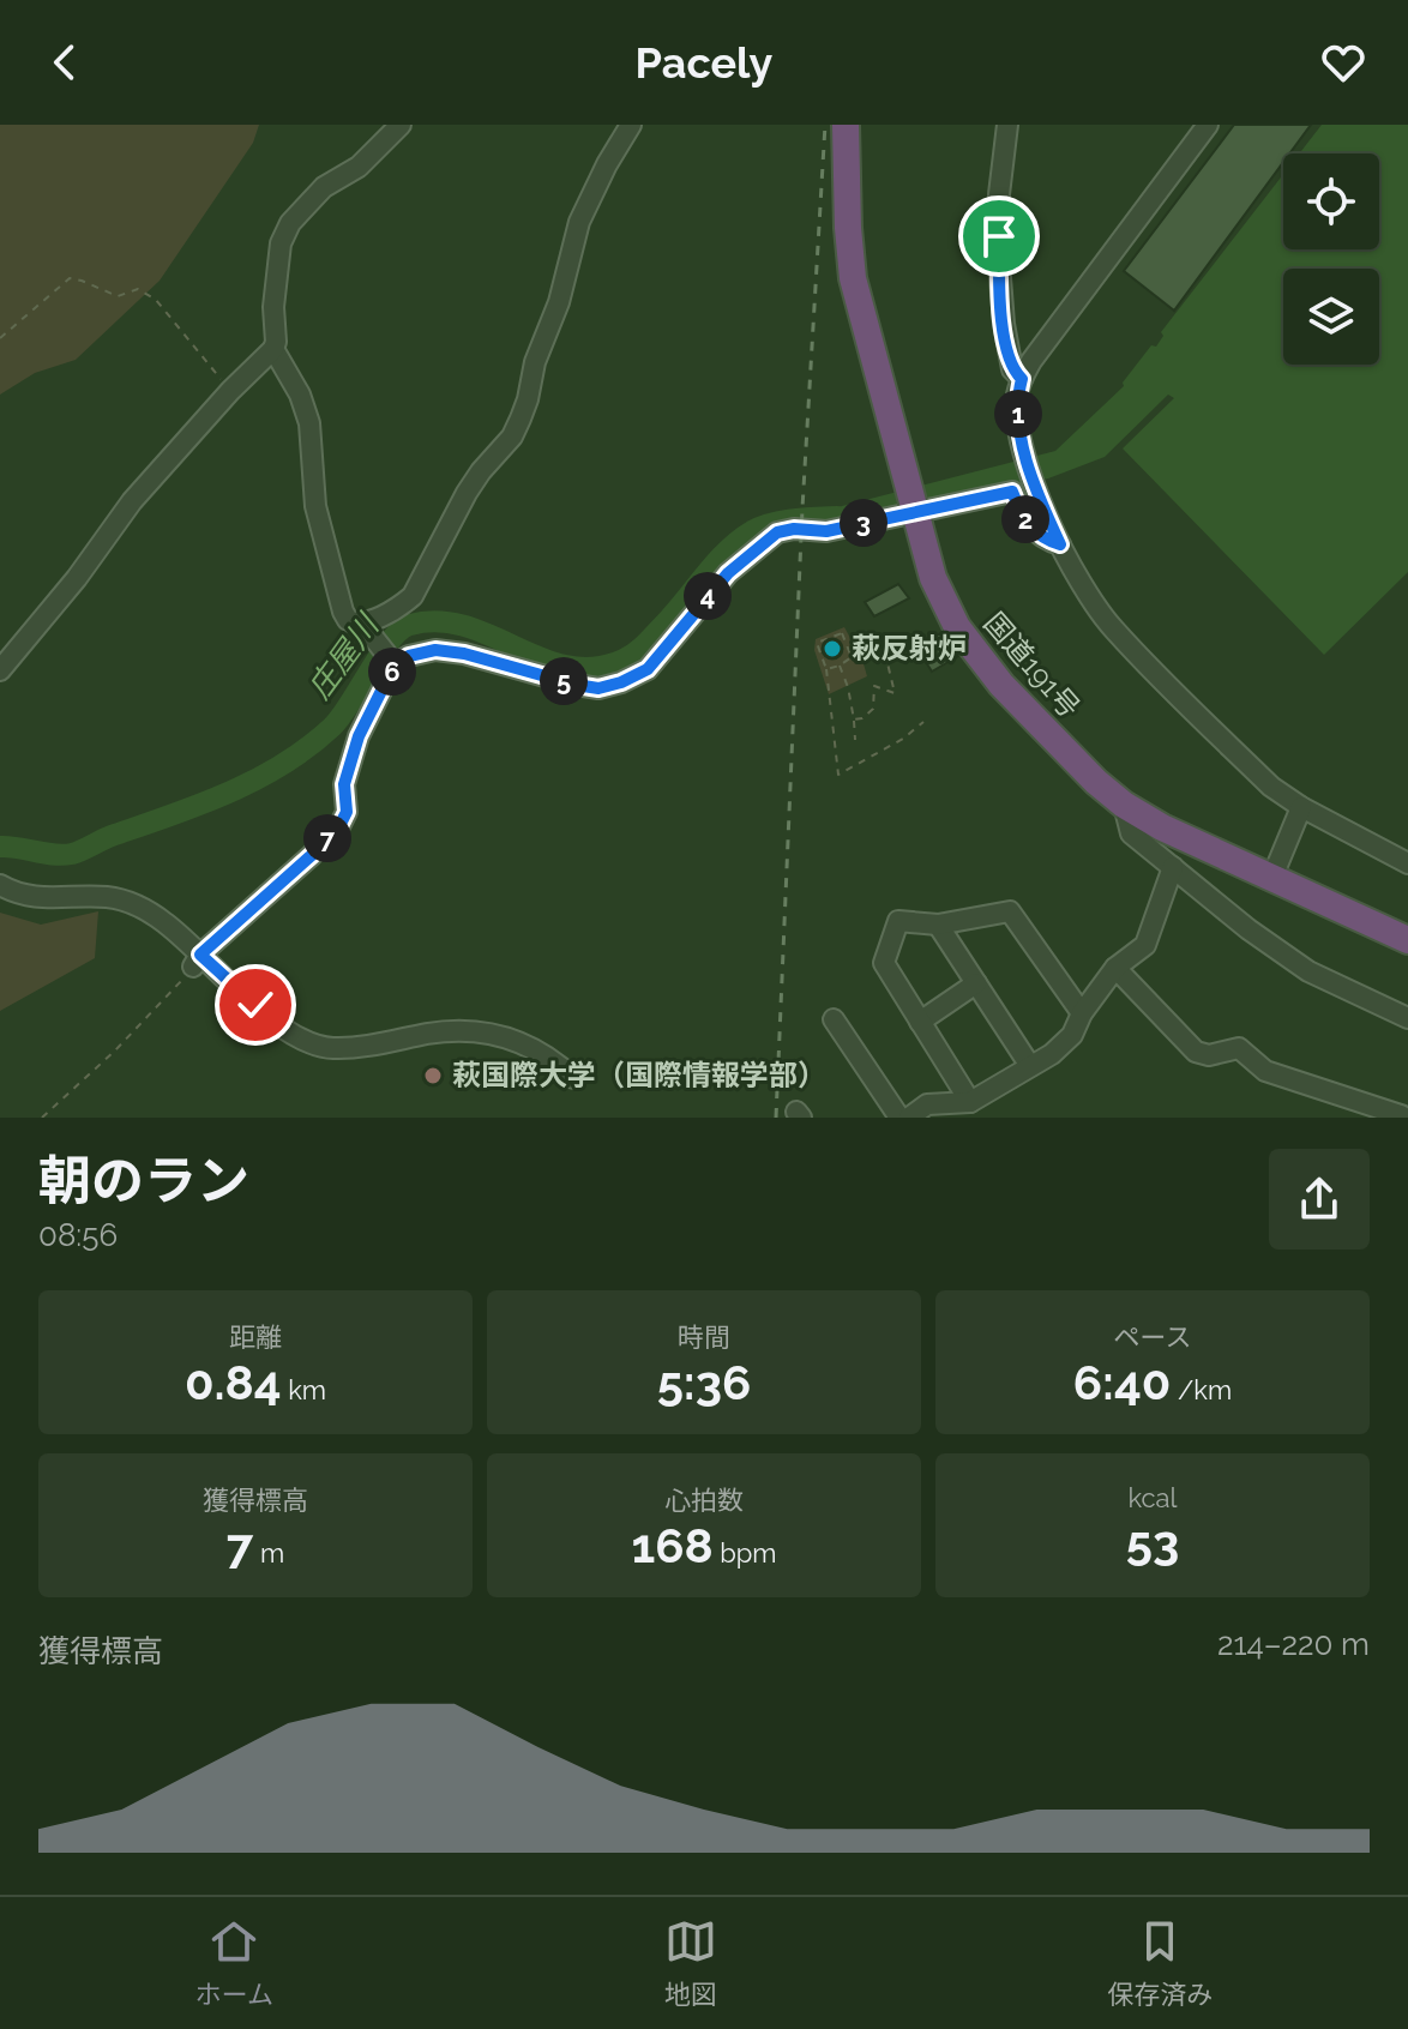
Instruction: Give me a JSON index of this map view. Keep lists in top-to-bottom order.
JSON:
{
  "streets": {
    "highway": ["国道191号"]
  },
  "water": ["庄屋川"],
  "places": ["萩反射炉", "萩国際大学（国際情報学部）"],
  "page": {
    "header": "Pacely",
    "pins": [
      "1",
      "2",
      "3",
      "4",
      "6",
      "5",
      "7"
    ],
    "heading": ["朝のラン", "08:56"],
    "stats": [
      ["距離", "0.84 km"],
      ["時間", "5:36"],
      ["ペース", "6:40 /km"],
      ["獲得標高", "7 m"],
      ["心拍数", "168 bpm"],
      ["kcal", "53"]
    ],
    "chart": ["獲得標高", "214–220 m"],
    "tabs": ["ホーム", "地図", "保存済み"]
  }
}
